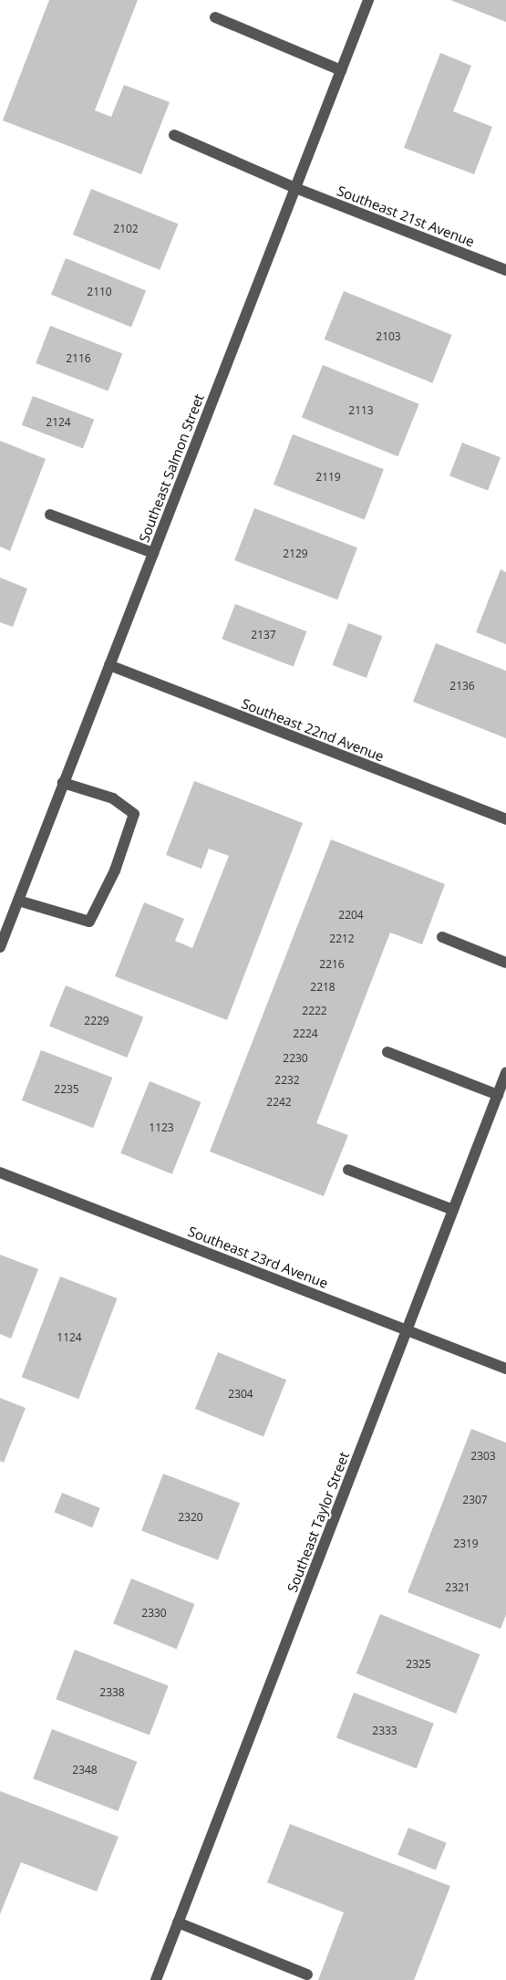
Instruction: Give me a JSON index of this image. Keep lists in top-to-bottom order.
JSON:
{
  "streets": {
    "street": [
      "Southeast 21st Avenue",
      "Southeast Salmon Street",
      "Southeast 22nd Avenue",
      "Southeast 23rd Avenue",
      "Southeast Taylor Street"
    ]
  },
  "crossings": [
    ["Southeast 21st Avenue", "Southeast Salmon Street"],
    ["Southeast Salmon Street", "Southeast 22nd Avenue"],
    ["Southeast 23rd Avenue", "Southeast Taylor Street"]
  ],
  "house_numbers": [
    "2102",
    "2110",
    "2103",
    "2116",
    "2113",
    "2124",
    "2119",
    "2129",
    "2137",
    "2136",
    "2204",
    "2212",
    "2216",
    "2218",
    "2222",
    "2229",
    "2224",
    "2230",
    "2232",
    "2235",
    "2242",
    "1123",
    "1124",
    "2304",
    "2303",
    "2307",
    "2320",
    "2319",
    "2321",
    "2330",
    "2325",
    "2338",
    "2333",
    "2348"
  ]
}
